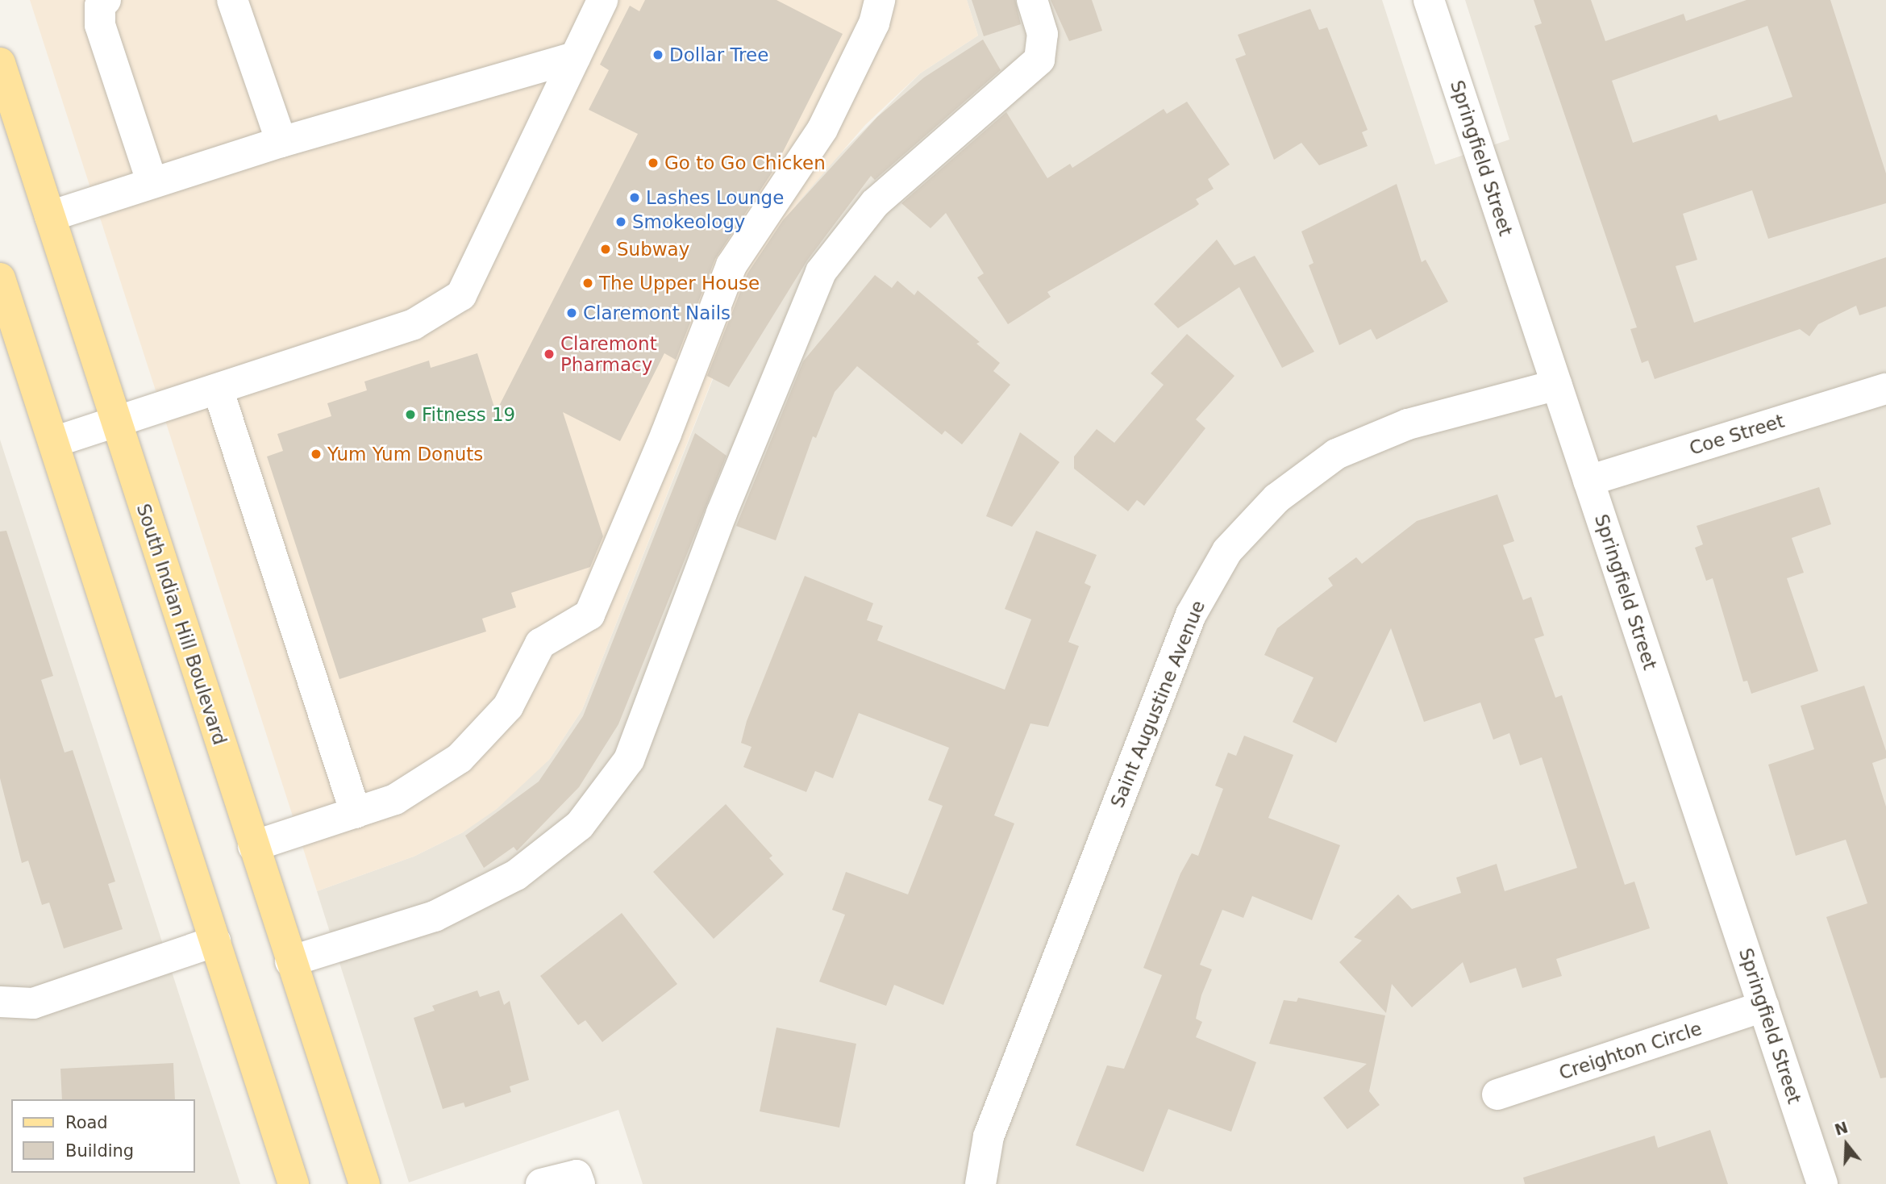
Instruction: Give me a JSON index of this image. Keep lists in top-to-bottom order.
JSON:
{
  "streets": {
    "main road": ["South Indian Hill Boulevard"],
    "street": [
      "Springfield Street",
      "Coe Street",
      "Saint Augustine Avenue",
      "Creighton Circle"
    ]
  },
  "crossings": [
    ["Springfield Street", "Coe Street"],
    ["Springfield Street", "Saint Augustine Avenue"],
    ["Springfield Street", "Creighton Circle"]
  ],
  "places": [
    "Dollar Tree",
    "Go to Go Chicken",
    "Lashes Lounge",
    "Smokeology",
    "Subway",
    "The Upper House",
    "Claremont Nails",
    "Claremont Pharmacy",
    "Fitness 19",
    "Yum Yum Donuts"
  ],
  "legend": ["Road", "Building"],
  "north": "top"
}
